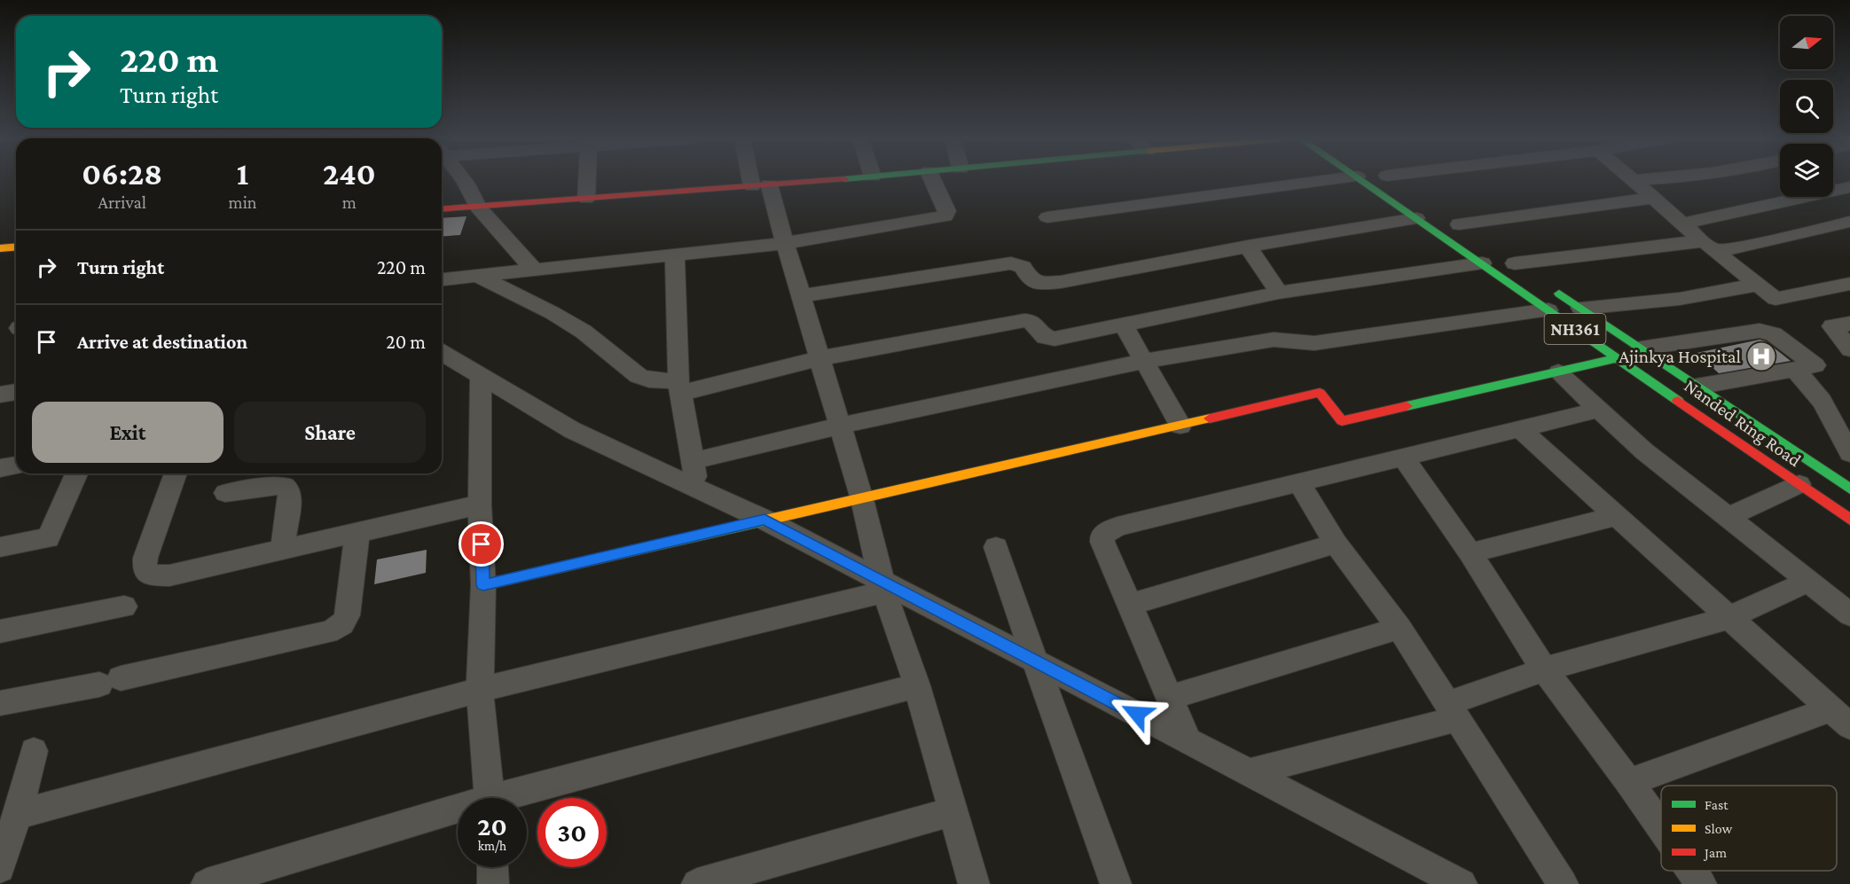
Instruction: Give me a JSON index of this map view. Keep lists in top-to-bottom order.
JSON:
{
  "streets": {
    "main road": ["NH361", "Nanded Ring Road"]
  },
  "places": {
    "hospital": ["Ajinkya Hospital"]
  },
  "legend": ["Fast", "Slow", "Jam"],
  "north": "right",
  "page": {
    "turn": ["220 m", "Turn right"],
    "eta": [
      "06:28",
      "Arrival",
      "1",
      "min",
      "240",
      "m"
    ],
    "list": [
      {
        "name": "Turn right",
        "value": "220 m"
      },
      {
        "name": "Arrive at destination",
        "value": "20 m"
      }
    ],
    "buttons": ["Exit", "Share"],
    "speed": "20 km/h",
    "limit": "30"
  }
}
